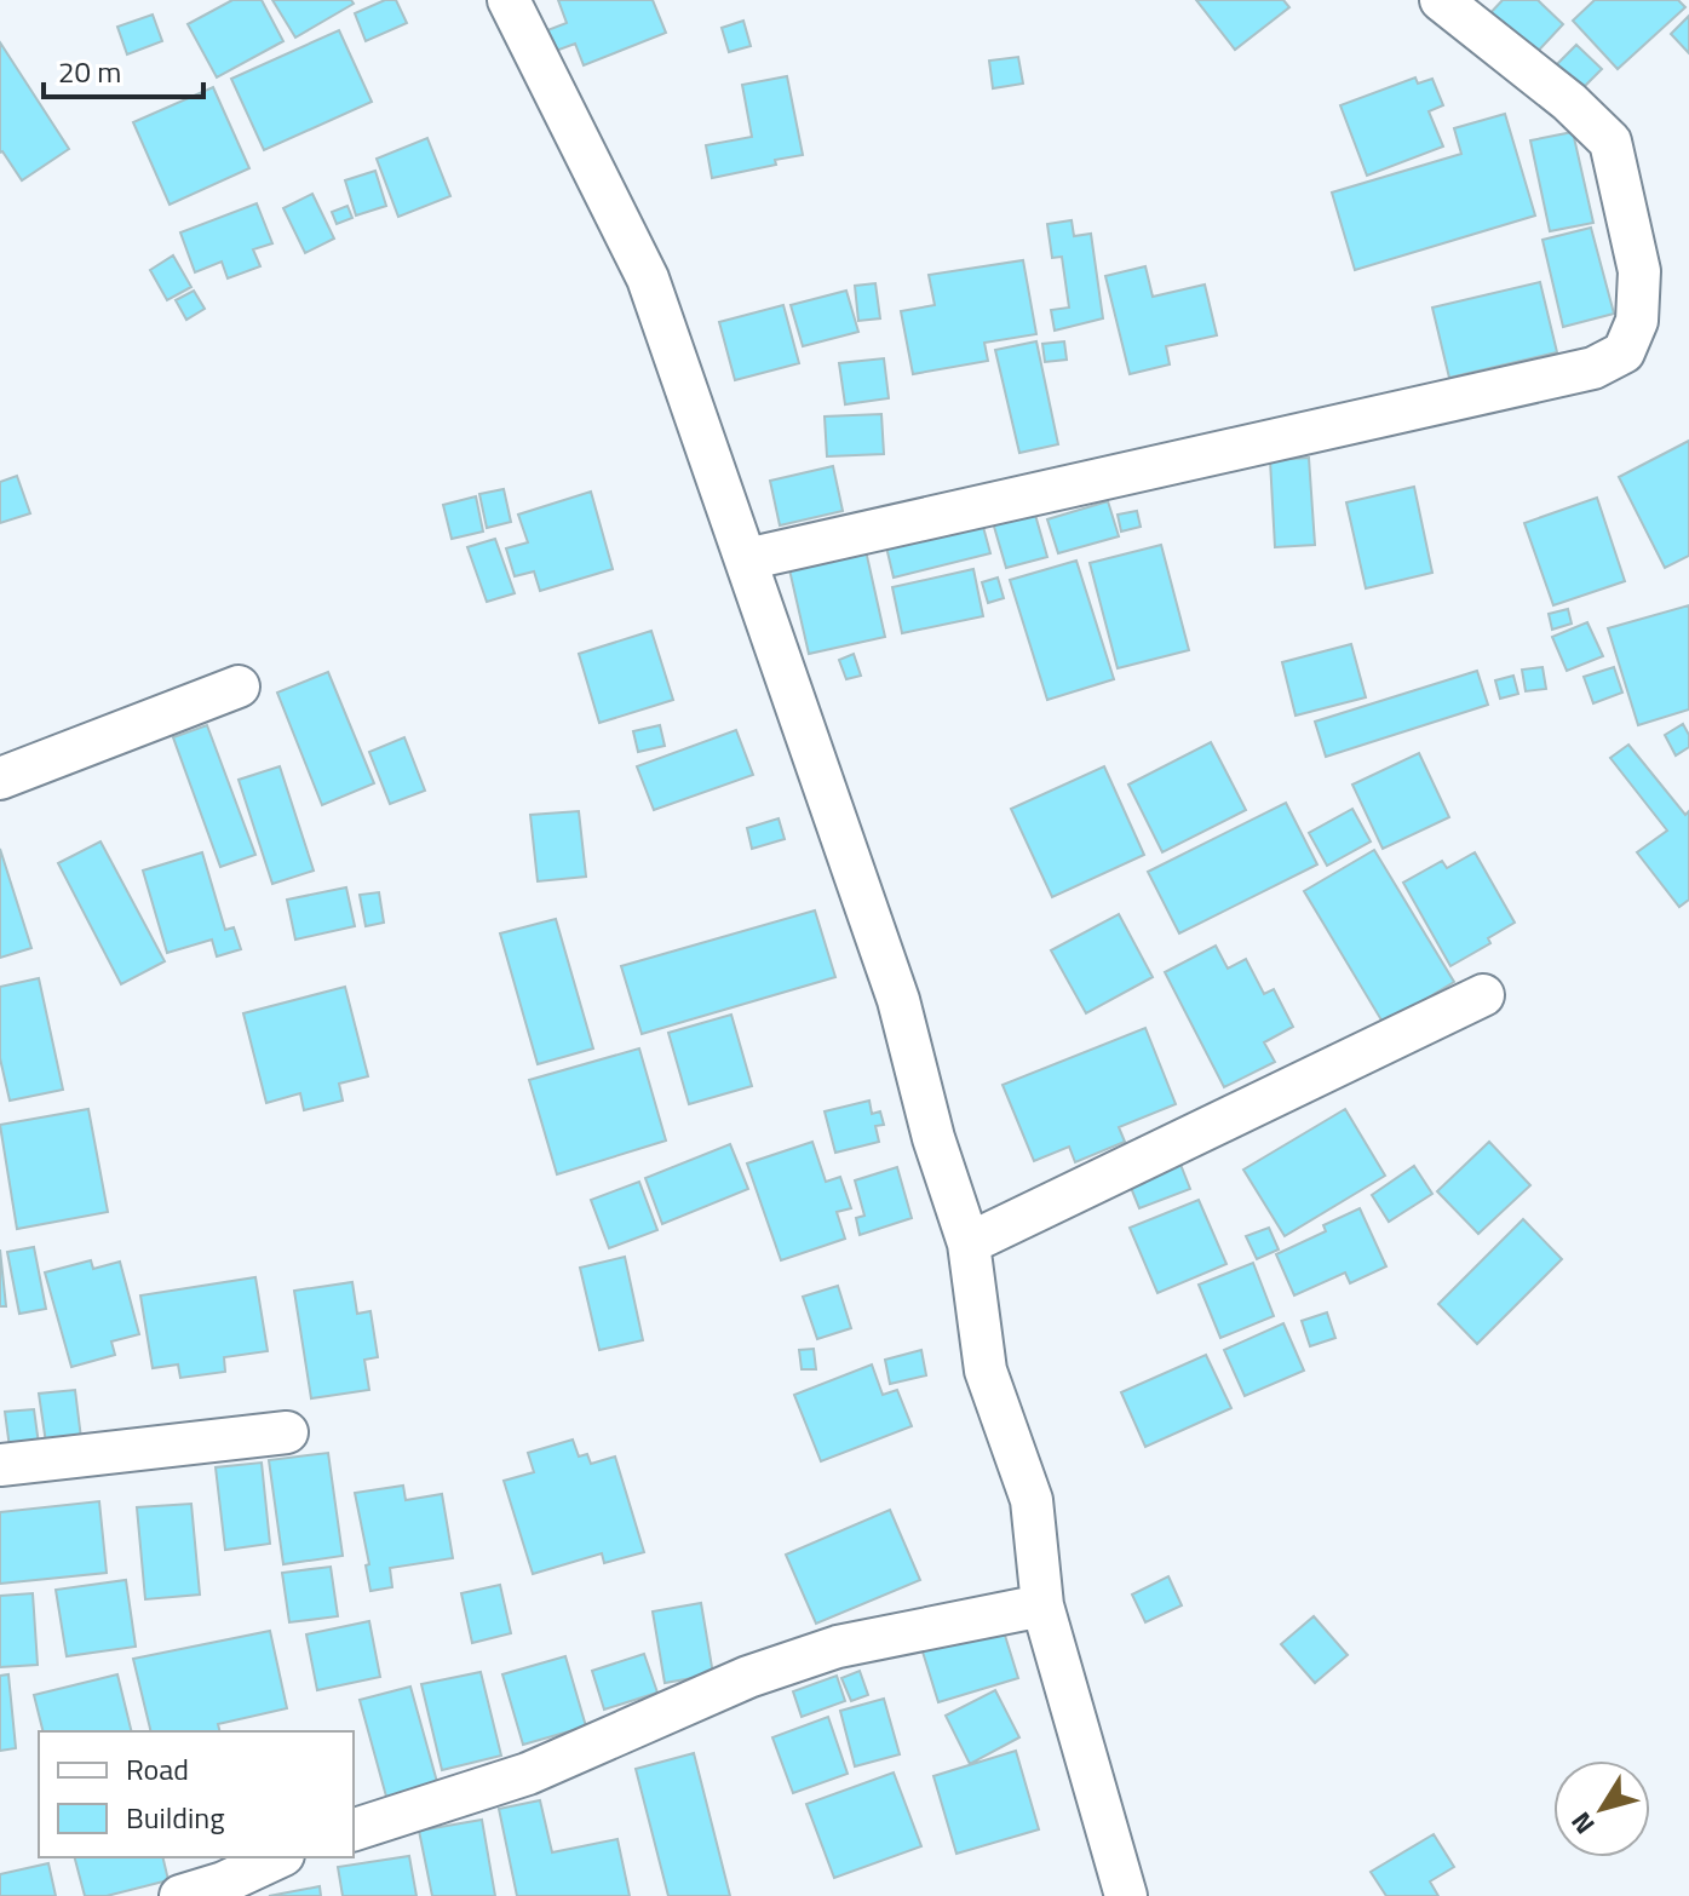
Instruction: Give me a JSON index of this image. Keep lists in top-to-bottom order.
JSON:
{
  "legend": ["Road", "Building"],
  "scale_bar": "20 m",
  "north": "bottom left"
}
